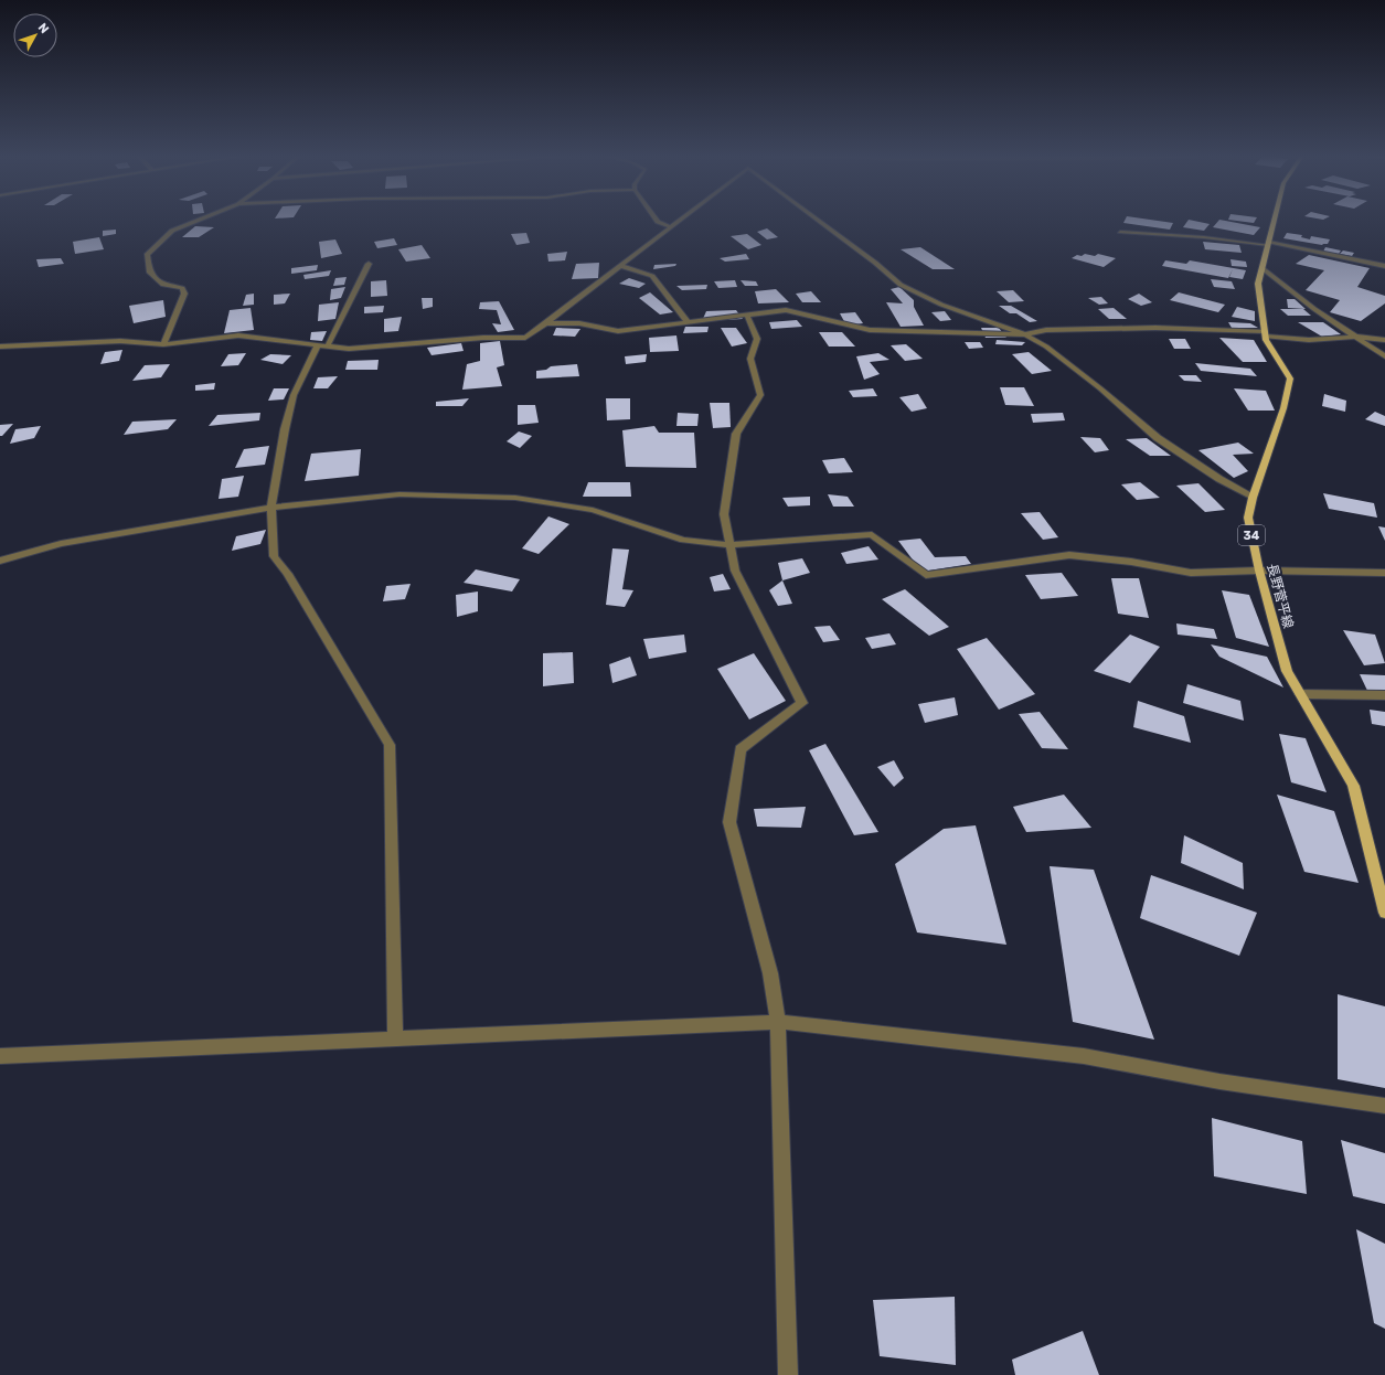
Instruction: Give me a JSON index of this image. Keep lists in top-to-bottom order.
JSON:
{
  "streets": {
    "main road": ["34", "長野菅平線"]
  },
  "north": "top right"
}
